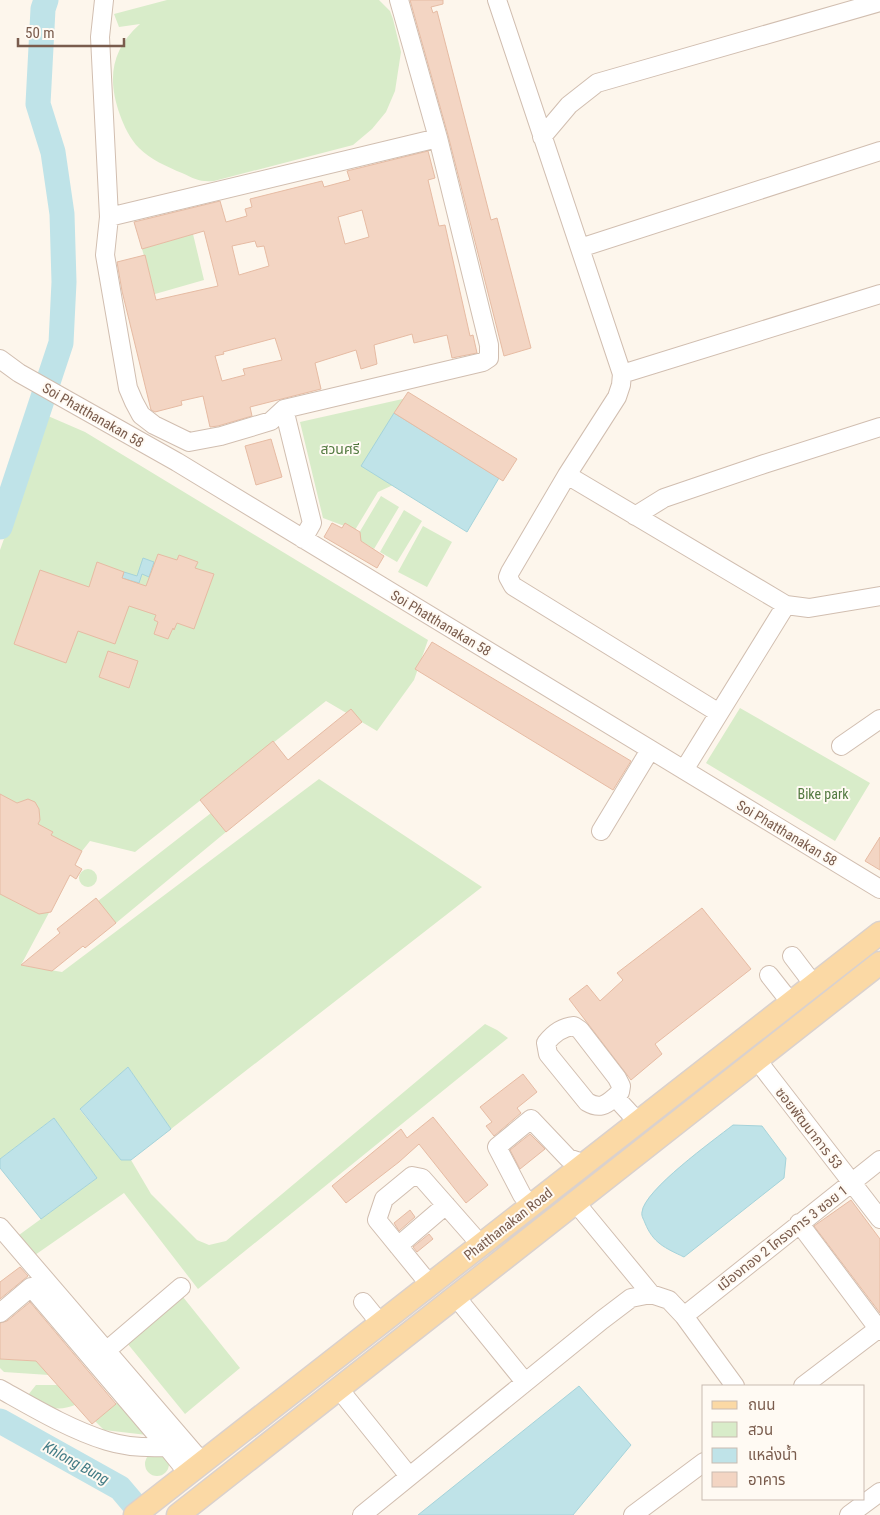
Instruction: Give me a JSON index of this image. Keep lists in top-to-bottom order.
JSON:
{
  "streets": {
    "main road": ["Phatthanakan Road"],
    "street": ["Soi Phatthanakan 58", "ซอยพัฒนาการ 53", "เมืองทอง 2 โครงการ 3 ซอย 1"]
  },
  "crossings": [
    ["ซอยพัฒนาการ 53", "Phatthanakan Road"],
    ["ซอยพัฒนาการ 53", "เมืองทอง 2 โครงการ 3 ซอย 1"]
  ],
  "water": ["Khlong Bung"],
  "parks": ["สวนศรี", "Bike park"],
  "legend": [
    "ถนน",
    "สวน",
    "แหล่งน้ำ",
    "อาคาร"
  ],
  "scale_bar": "50 m"
}
